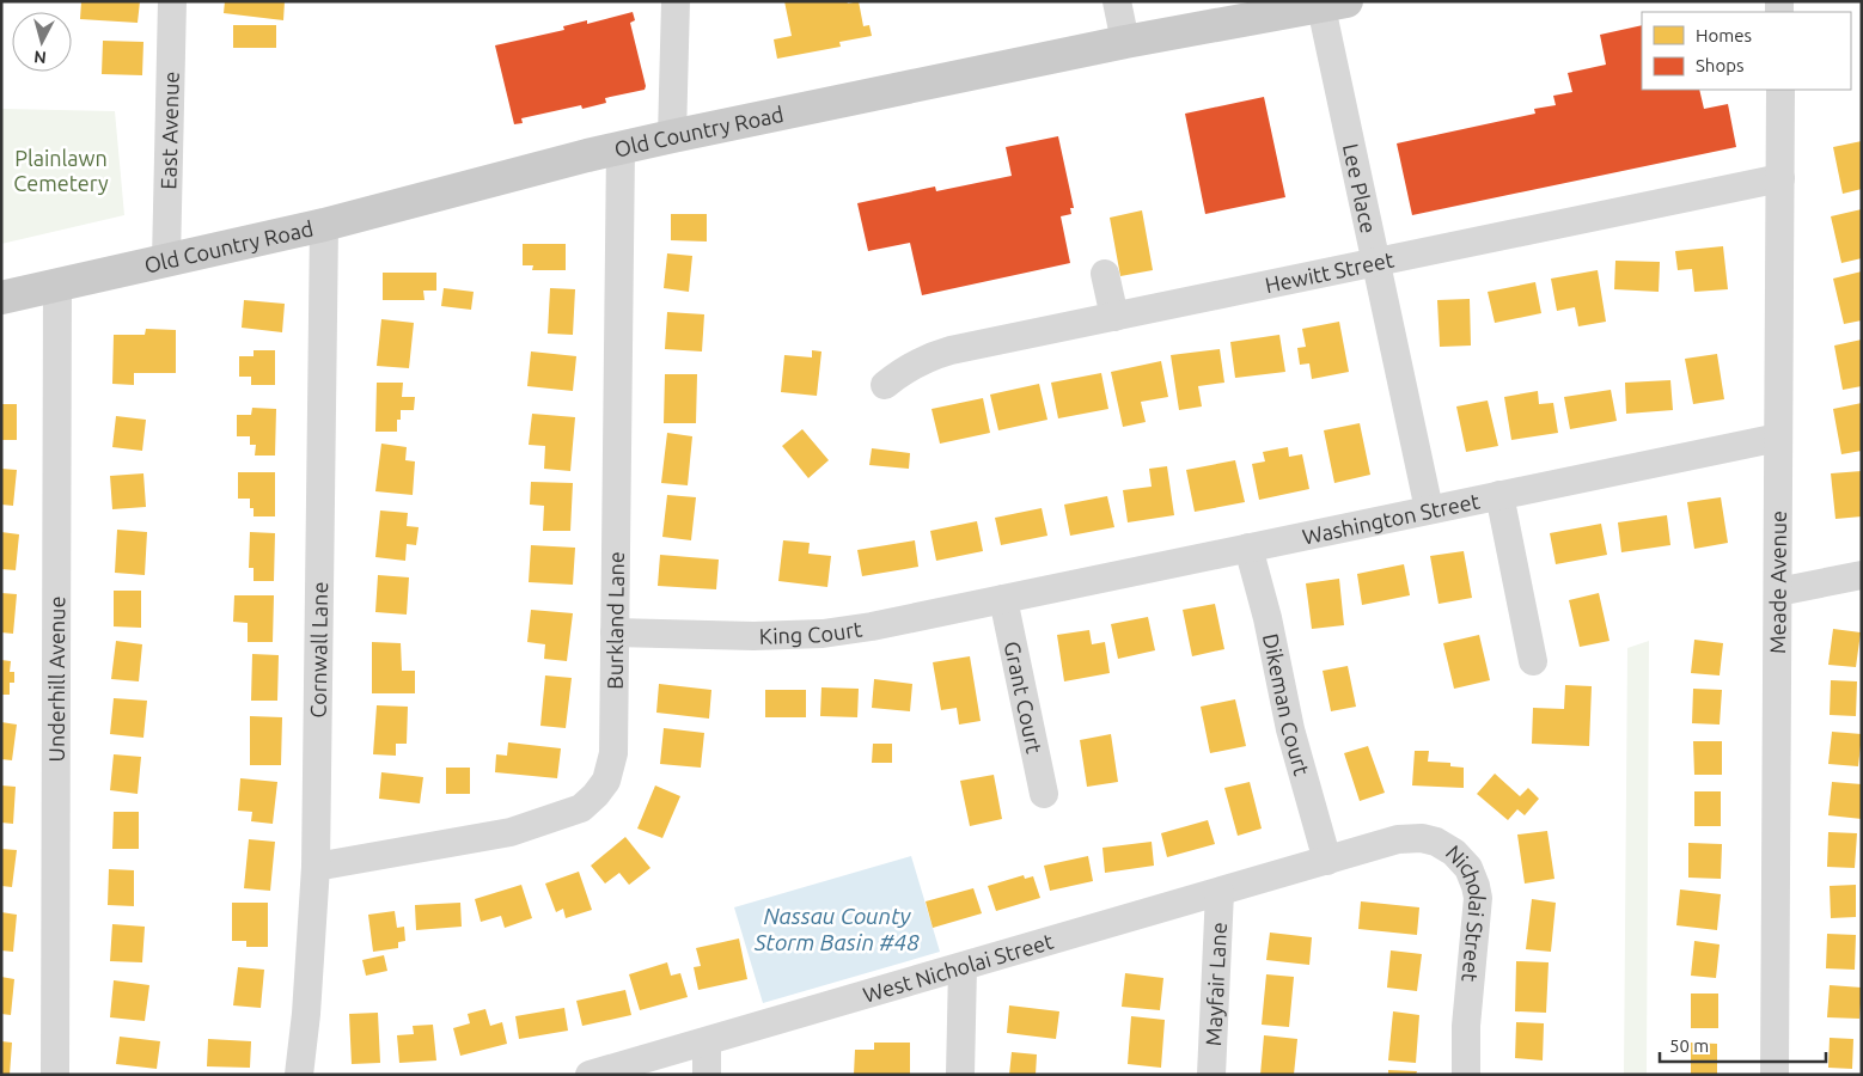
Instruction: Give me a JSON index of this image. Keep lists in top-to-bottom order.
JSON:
{
  "streets": {
    "main road": ["Old Country Road"],
    "street": [
      "East Avenue",
      "Lee Place",
      "Hewitt Street",
      "Washington Street",
      "Meade Avenue",
      "Burkland Lane",
      "King Court",
      "Cornwall Lane",
      "Underhill Avenue",
      "Grant Court",
      "Dikeman Court",
      "Nicholai Street",
      "West Nicholai Street",
      "Mayfair Lane"
    ]
  },
  "crossings": [
    ["East Avenue", "Old Country Road"],
    ["Old Country Road", "Lee Place"],
    ["Old Country Road", "Burkland Lane"],
    ["Old Country Road", "Cornwall Lane"],
    ["Old Country Road", "Underhill Avenue"],
    ["Lee Place", "Hewitt Street"],
    ["Lee Place", "Washington Street"],
    ["Hewitt Street", "Meade Avenue"],
    ["Washington Street", "Meade Avenue"],
    ["Washington Street", "King Court"],
    ["Washington Street", "Grant Court"],
    ["Washington Street", "Dikeman Court"],
    ["Burkland Lane", "King Court"],
    ["Burkland Lane", "Cornwall Lane"],
    ["King Court", "Grant Court"],
    ["Dikeman Court", "Nicholai Street"],
    ["Dikeman Court", "West Nicholai Street"],
    ["Nicholai Street", "West Nicholai Street"],
    ["West Nicholai Street", "Mayfair Lane"]
  ],
  "water": ["Nassau County Storm Basin #48"],
  "parks": ["Plainlawn Cemetery"],
  "legend": ["Homes", "Shops"],
  "scale_bar": "50 m",
  "north": "bottom"
}
